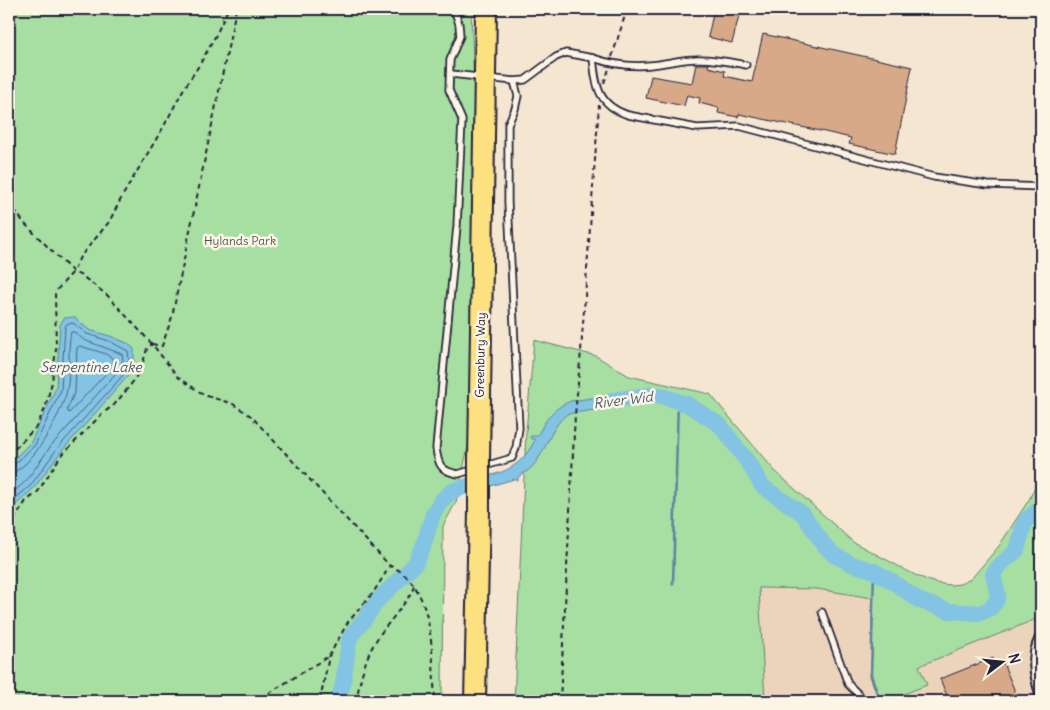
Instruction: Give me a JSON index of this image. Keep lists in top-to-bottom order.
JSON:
{
  "streets": {
    "highway": ["Greenbury Way"]
  },
  "water": ["Serpentine Lake", "River Wid"],
  "parks": ["Hylands Park"],
  "north": "right"
}
